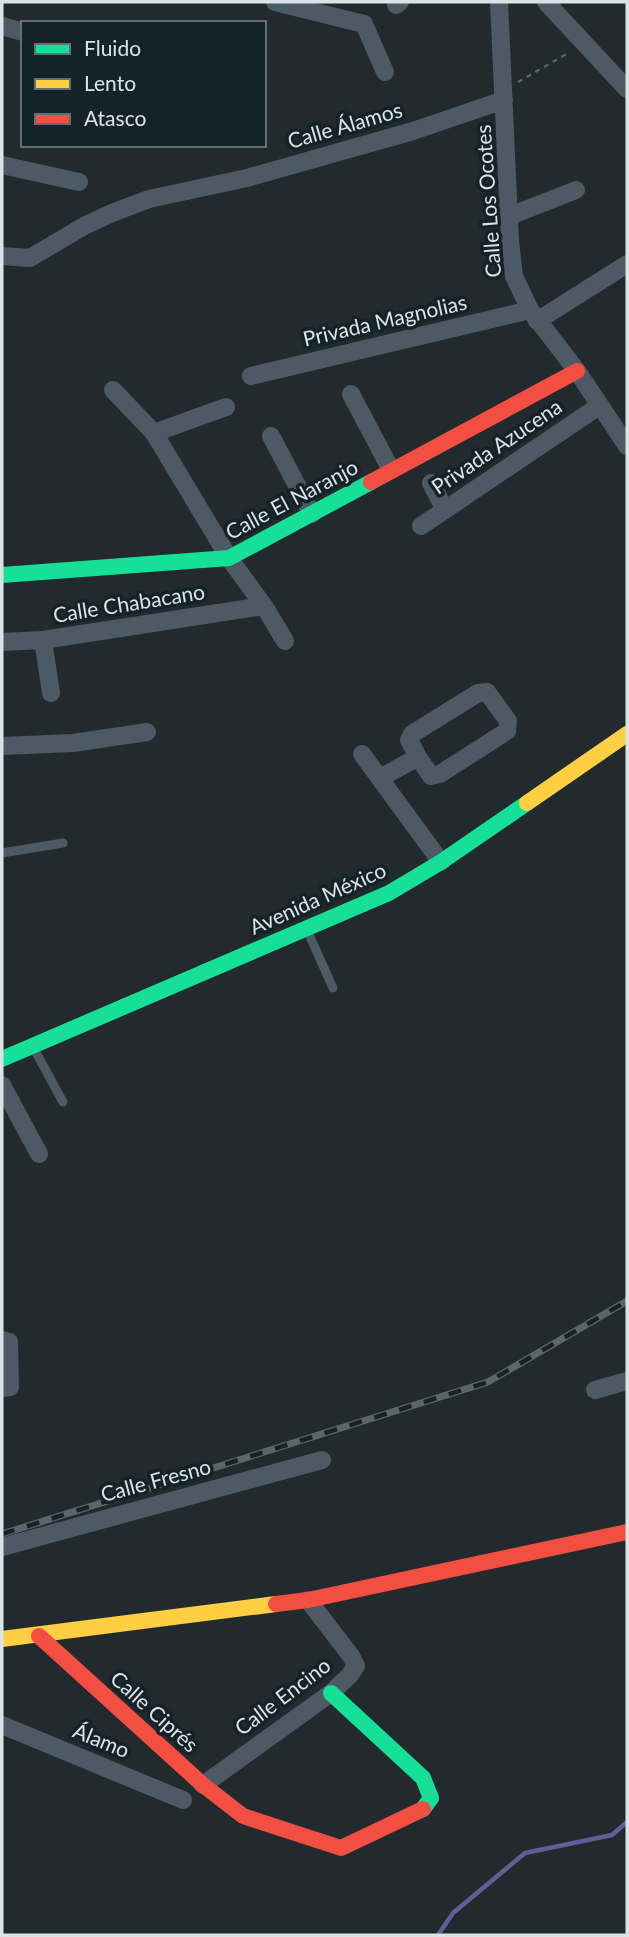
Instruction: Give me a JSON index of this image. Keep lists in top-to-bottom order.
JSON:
{
  "streets": {
    "street": [
      "Calle Álamos",
      "Calle Los Ocotes",
      "Privada Magnolias",
      "Privada Azucena",
      "Calle El Naranjo",
      "Calle Chabacano",
      "Avenida México",
      "Calle Fresno",
      "Calle Encino",
      "Calle Ciprés",
      "Álamo"
    ]
  },
  "crossings": [
    ["Calle Álamos", "Calle Los Ocotes"],
    ["Calle Los Ocotes", "Privada Magnolias"],
    ["Calle Los Ocotes", "Privada Azucena"],
    ["Calle Los Ocotes", "Calle El Naranjo"],
    ["Calle Encino", "Calle Ciprés"]
  ],
  "legend": ["Fluido", "Lento", "Atasco"]
}
